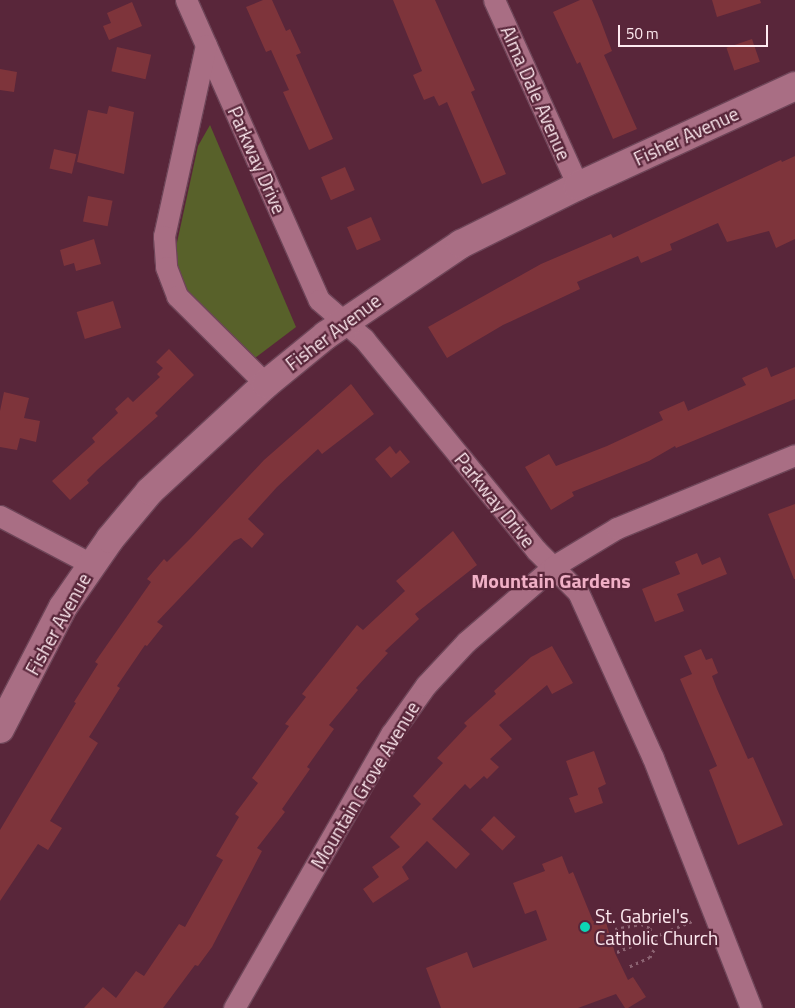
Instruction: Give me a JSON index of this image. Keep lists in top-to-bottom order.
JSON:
{
  "streets": {
    "street": [
      "Alma Dale Avenue",
      "Fisher Avenue",
      "Parkway Drive",
      "Mountain Grove Avenue"
    ]
  },
  "crossings": [
    ["Alma Dale Avenue", "Fisher Avenue"],
    ["Fisher Avenue", "Parkway Drive"],
    ["Parkway Drive", "Mountain Grove Avenue"]
  ],
  "districts": ["Mountain Gardens"],
  "places": ["St. Gabriel's Catholic Church"],
  "scale_bar": "50 m"
}
